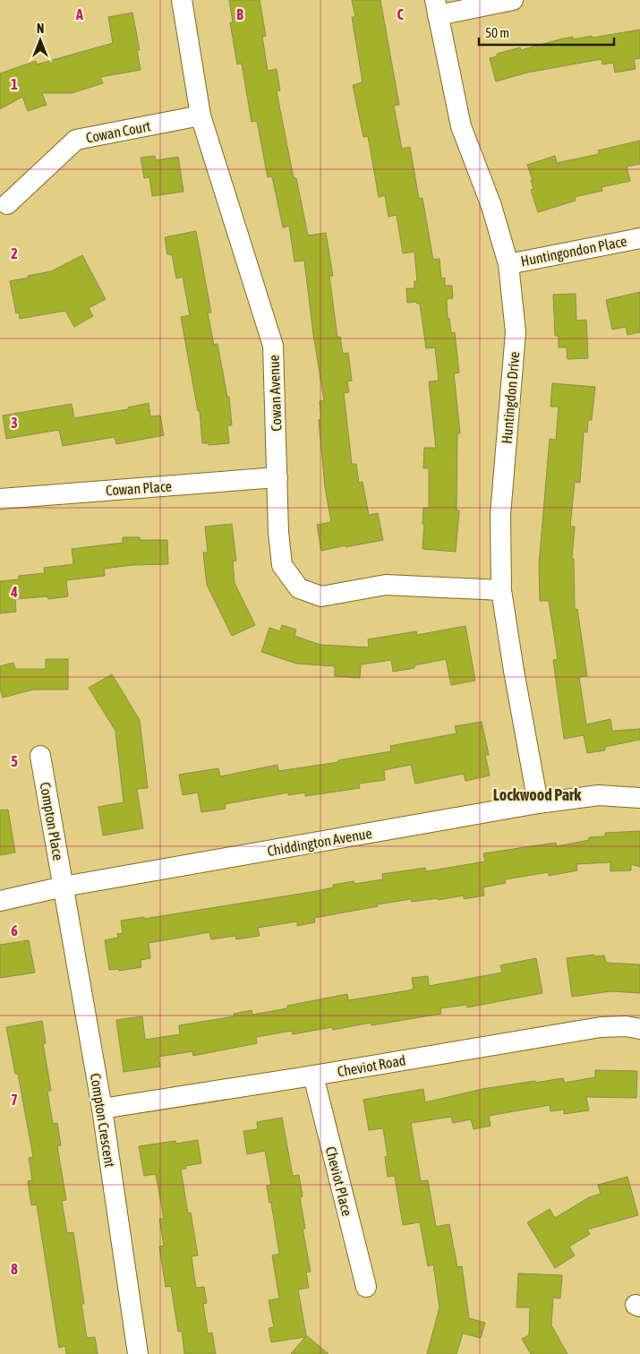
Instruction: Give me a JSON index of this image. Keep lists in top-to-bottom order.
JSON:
{
  "streets": {
    "street": [
      "Cowan Court",
      "Huntingondon Place",
      "Cowan Avenue",
      "Huntingdon Drive",
      "Cowan Place",
      "Compton Place",
      "Chiddington Avenue",
      "Cheviot Road",
      "Compton Crescent",
      "Cheviot Place"
    ]
  },
  "crossings": [
    ["Cowan Court", "Cowan Avenue"],
    ["Huntingondon Place", "Huntingdon Drive"],
    ["Cowan Avenue", "Huntingdon Drive"],
    ["Cowan Avenue", "Cowan Place"],
    ["Huntingdon Drive", "Chiddington Avenue"],
    ["Compton Place", "Chiddington Avenue"],
    ["Compton Place", "Compton Crescent"],
    ["Chiddington Avenue", "Compton Crescent"],
    ["Cheviot Road", "Compton Crescent"],
    ["Cheviot Road", "Cheviot Place"]
  ],
  "districts": ["Lockwood Park"],
  "scale_bar": "50 m",
  "north": "top",
  "grid": {
    "columns": ["A", "B", "C"],
    "rows": [
      "1",
      "2",
      "3",
      "4",
      "5",
      "6",
      "7",
      "8"
    ]
  }
}
